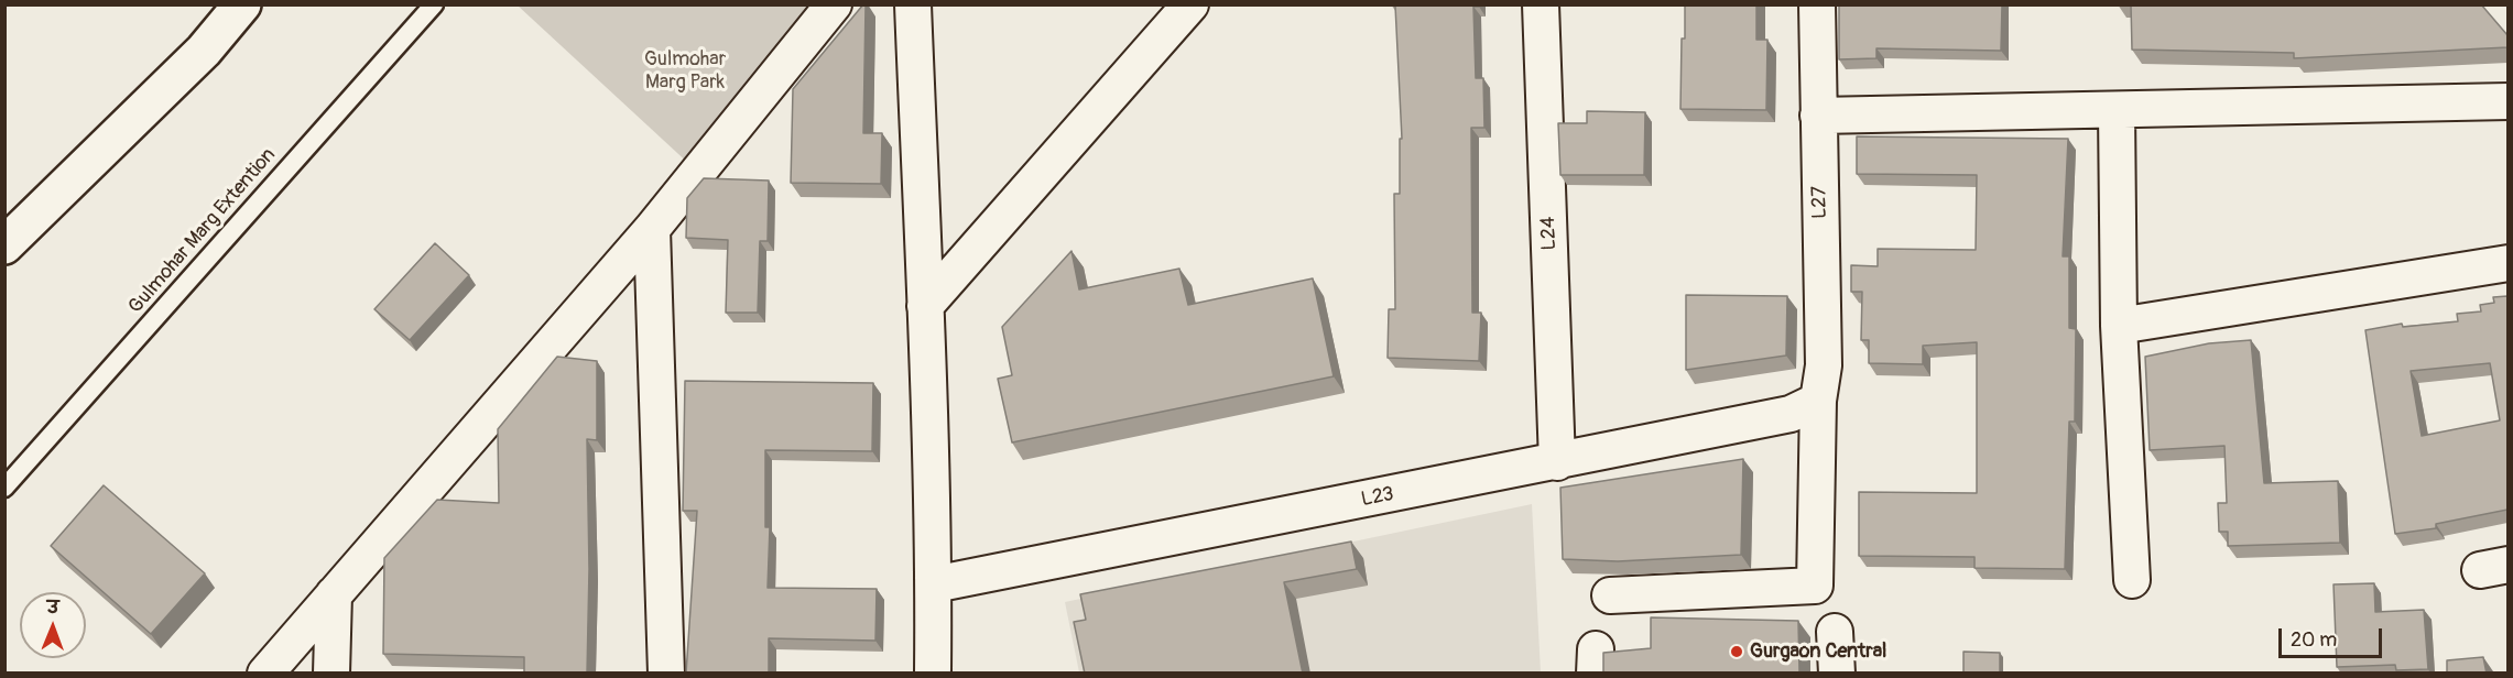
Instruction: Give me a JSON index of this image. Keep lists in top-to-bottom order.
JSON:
{
  "streets": {
    "street": ["L27", "L24", "L23"],
    "lane": ["Gulmohar Marg Extention"]
  },
  "crossings": [
    ["L27", "L23"],
    ["L24", "L23"]
  ],
  "parks": ["Gulmohar Marg Park"],
  "places": ["Gurgaon Central"],
  "scale_bar": "20 m",
  "north": "top"
}
